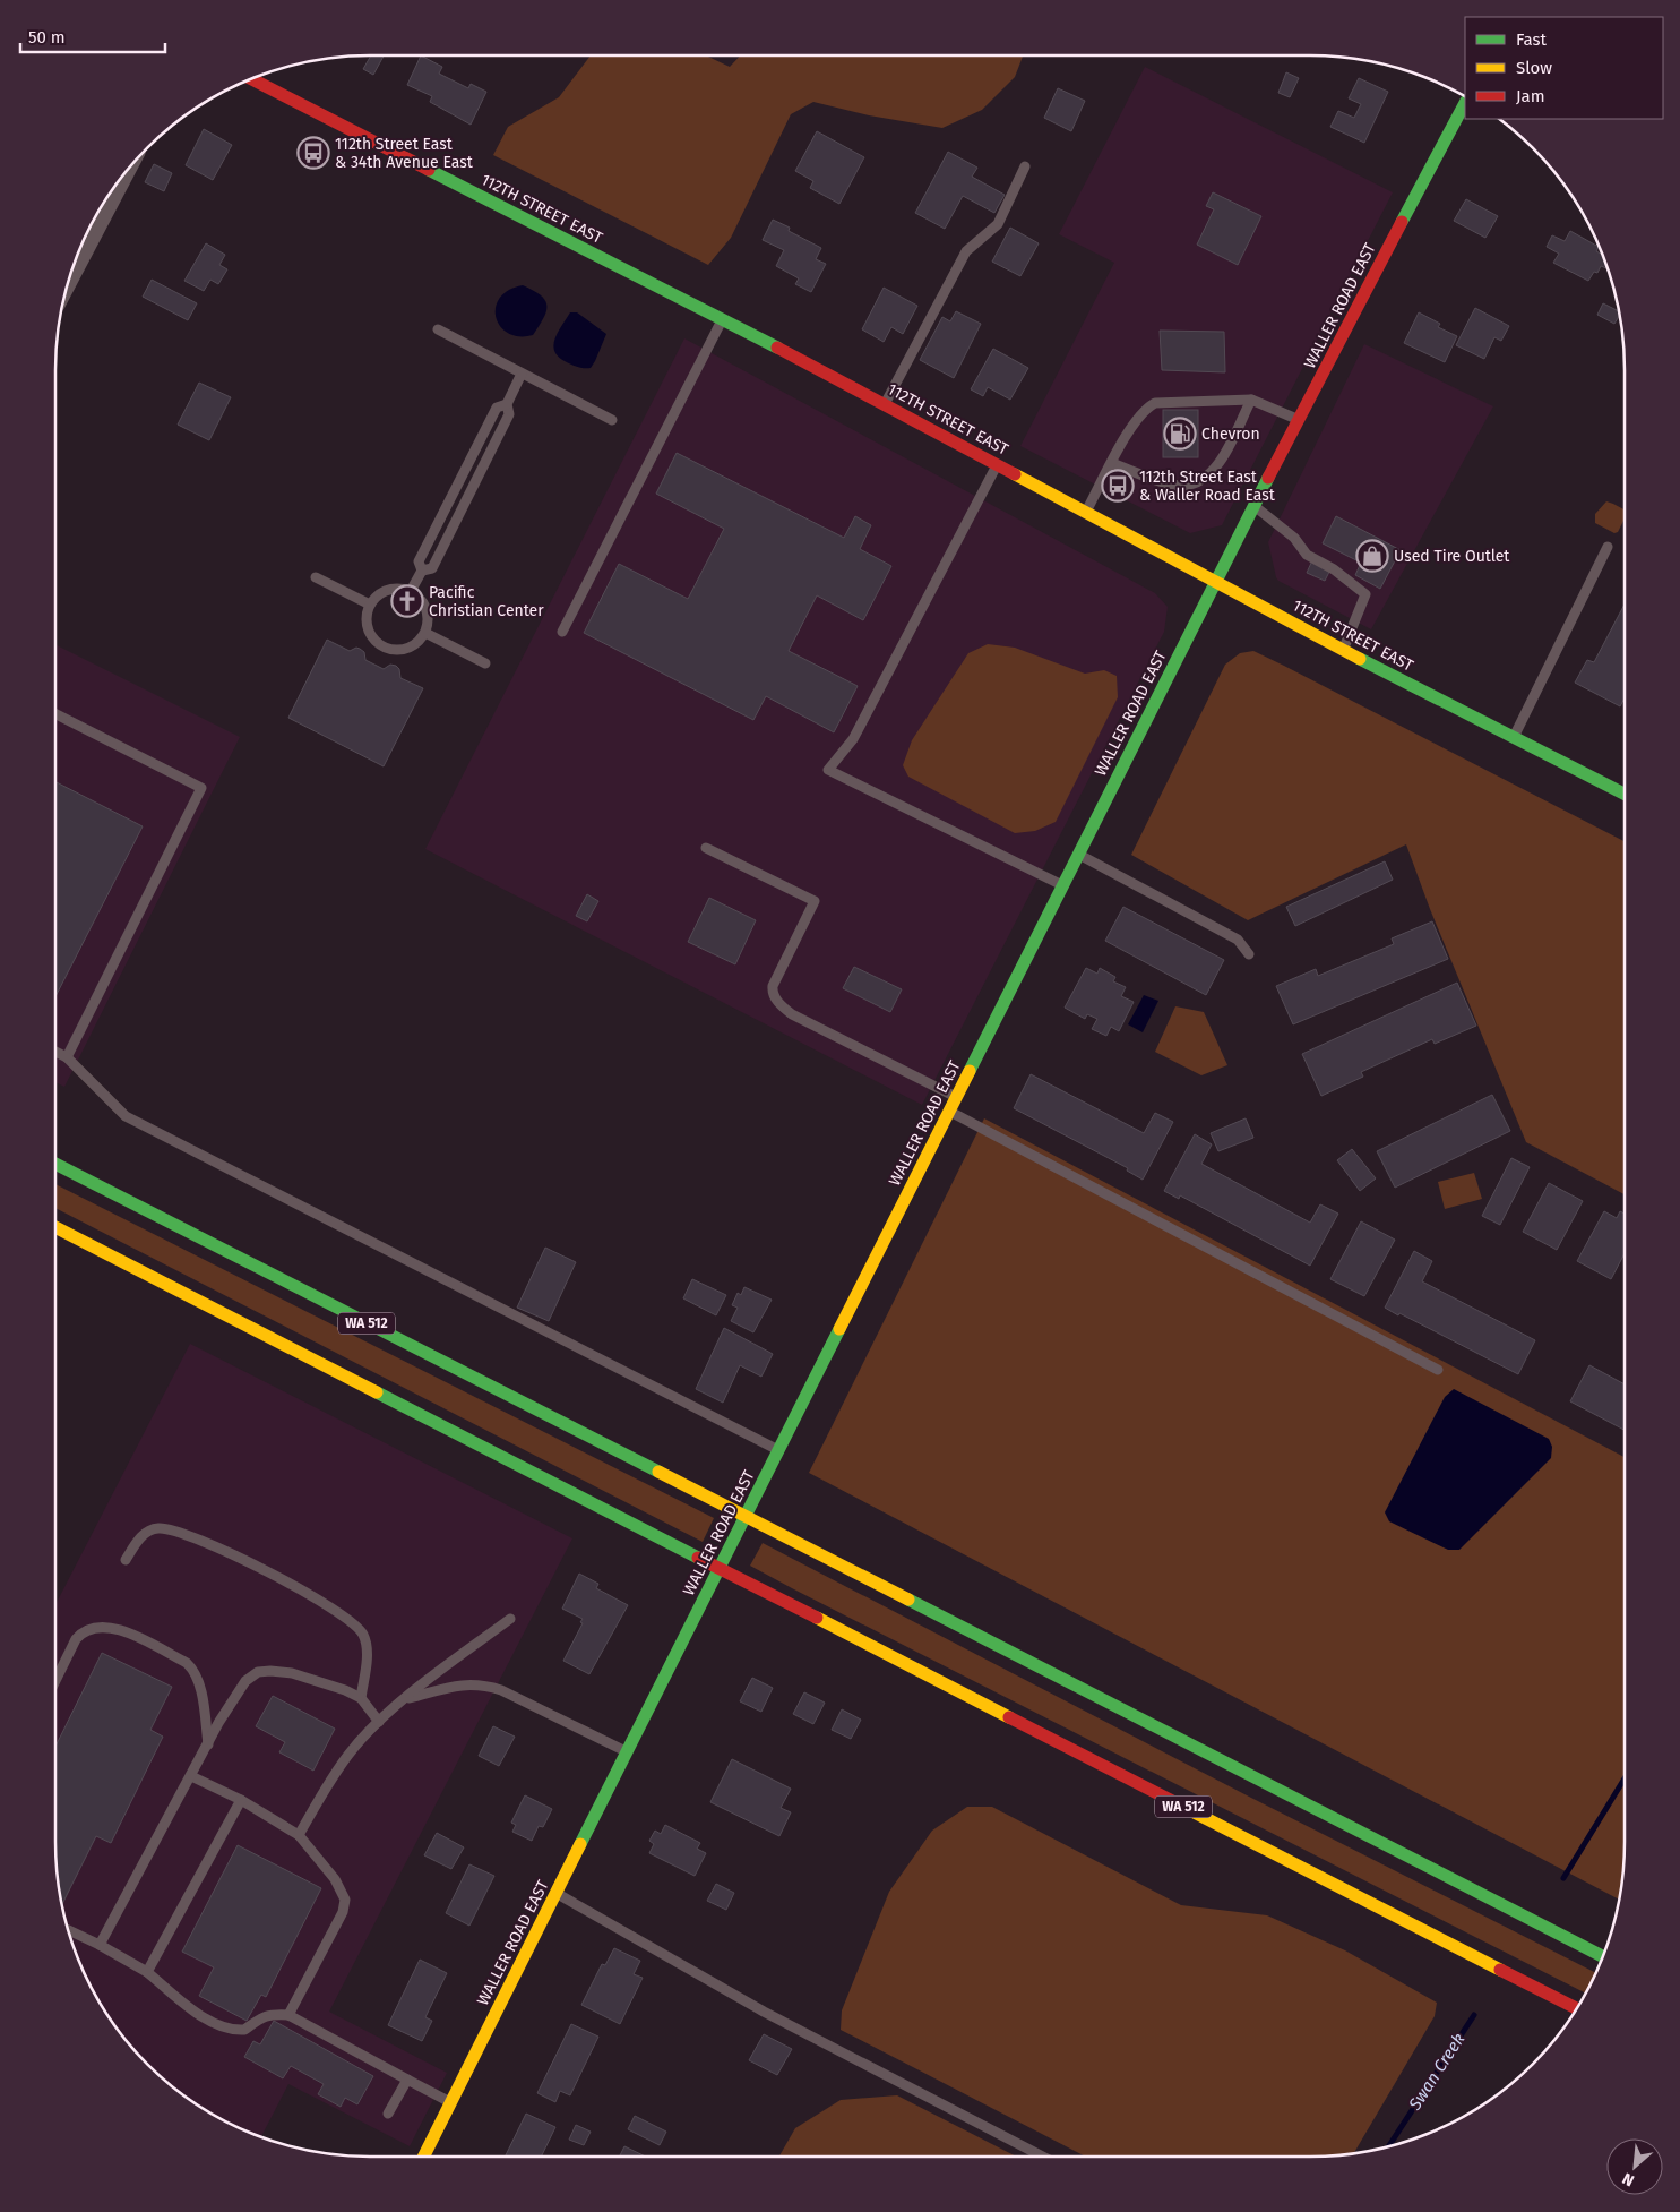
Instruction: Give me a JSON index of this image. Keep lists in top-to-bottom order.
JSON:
{
  "streets": {
    "main road": ["112TH STREET EAST", "WALLER ROAD EAST", "WA 512"]
  },
  "crossings": [
    ["112TH STREET EAST", "WALLER ROAD EAST"]
  ],
  "water": ["Swan Creek"],
  "places": {
    "bus stop": ["112th Street East & 34th Avenue East", "112th Street East & Waller Road East"],
    "fuel station": ["Chevron"],
    "shop": ["Used Tire Outlet"],
    "church": ["Pacific Christian Center"]
  },
  "legend": ["Fast", "Slow", "Jam"],
  "scale_bar": "50 m",
  "north": "bottom left"
}
